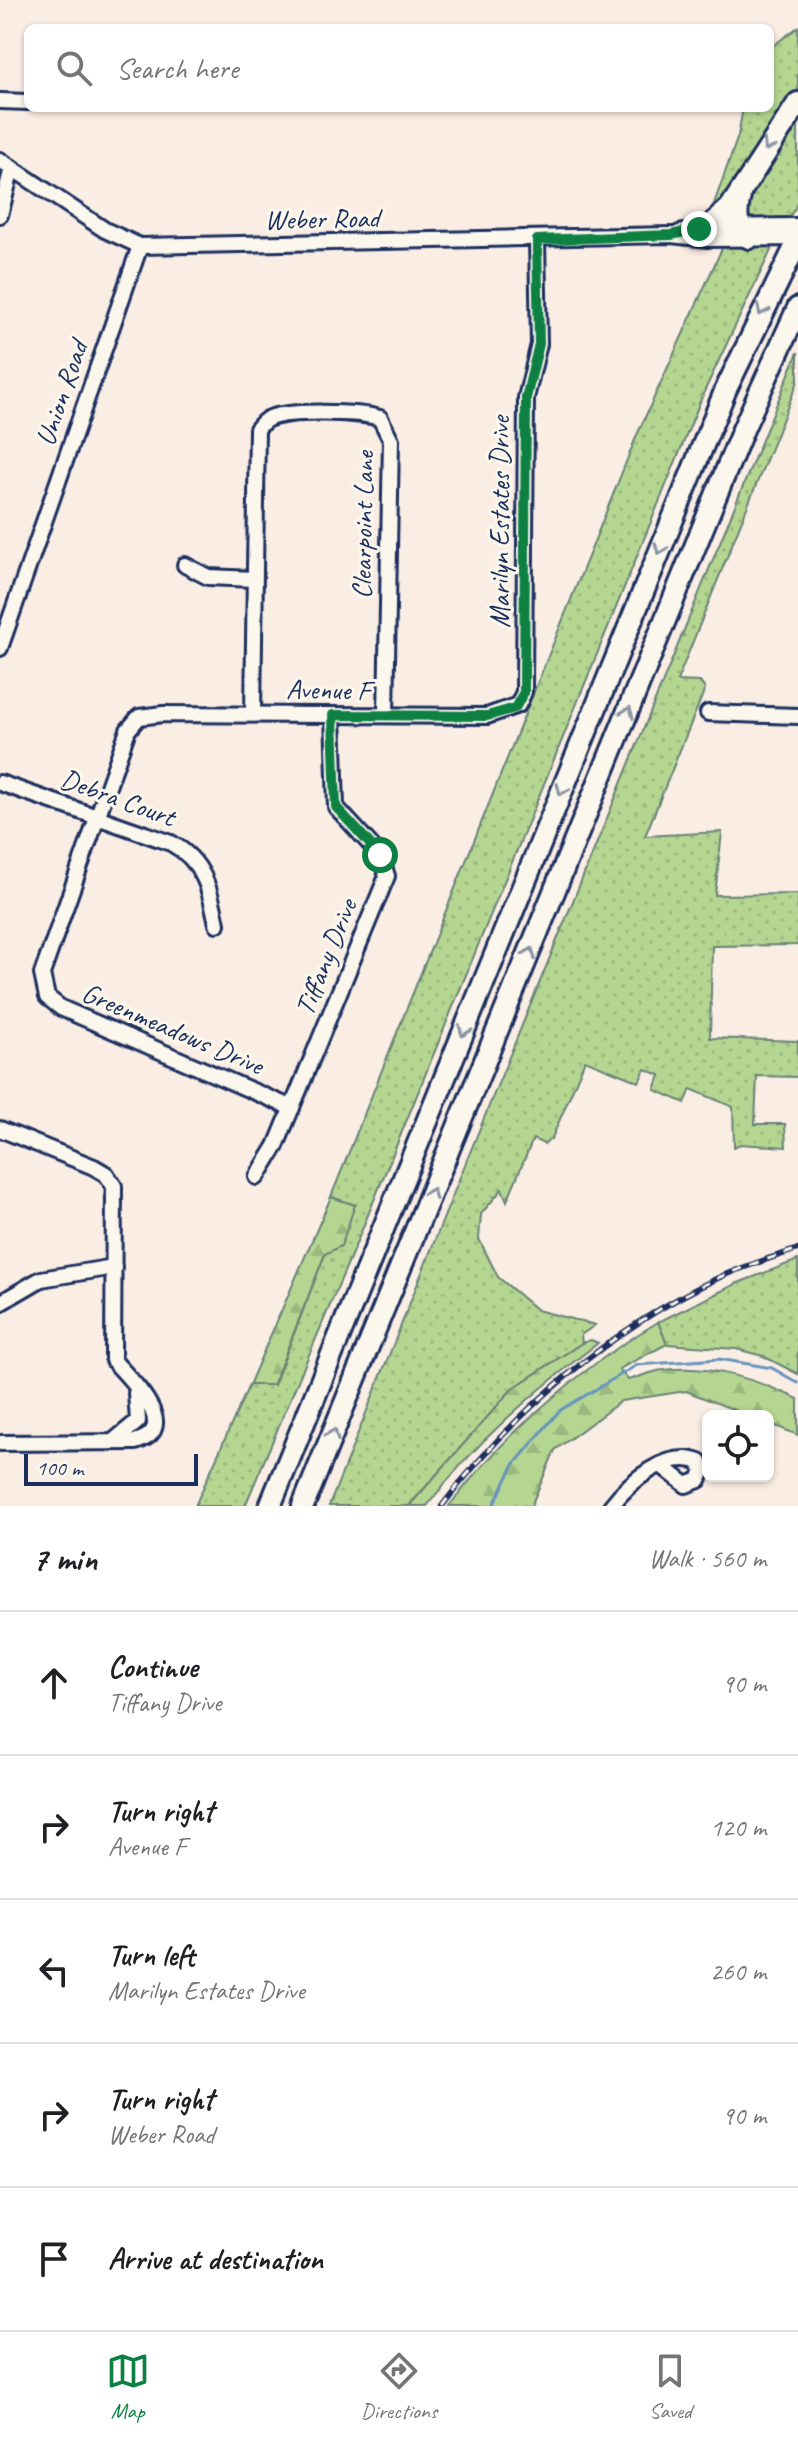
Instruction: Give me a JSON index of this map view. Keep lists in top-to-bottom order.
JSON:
{
  "streets": {
    "street": [
      "Weber Road",
      "Union Road",
      "Marilyn Estates Drive",
      "Clearpoint Lane",
      "Avenue F",
      "Debra Court",
      "Tiffany Drive",
      "Greenmeadows Drive"
    ]
  },
  "crossings": [
    ["Weber Road", "Union Road"],
    ["Weber Road", "Marilyn Estates Drive"],
    ["Marilyn Estates Drive", "Avenue F"],
    ["Clearpoint Lane", "Avenue F"],
    ["Avenue F", "Tiffany Drive"],
    ["Avenue F", "Greenmeadows Drive"],
    ["Debra Court", "Greenmeadows Drive"],
    ["Tiffany Drive", "Greenmeadows Drive"]
  ],
  "scale_bar": "100 m",
  "page": {
    "search": "Search here",
    "scale": "100 m",
    "heading": ["7 min", "Walk · 560 m"],
    "list": [
      ["Continue", "Tiffany Drive", "90 m"],
      ["Turn right", "Avenue F", "120 m"],
      ["Turn left", "Marilyn Estates Drive", "260 m"],
      ["Turn right", "Weber Road", "90 m"],
      "Arrive at destination"
    ],
    "nav": ["Map", "Directions", "Saved"]
  }
}
